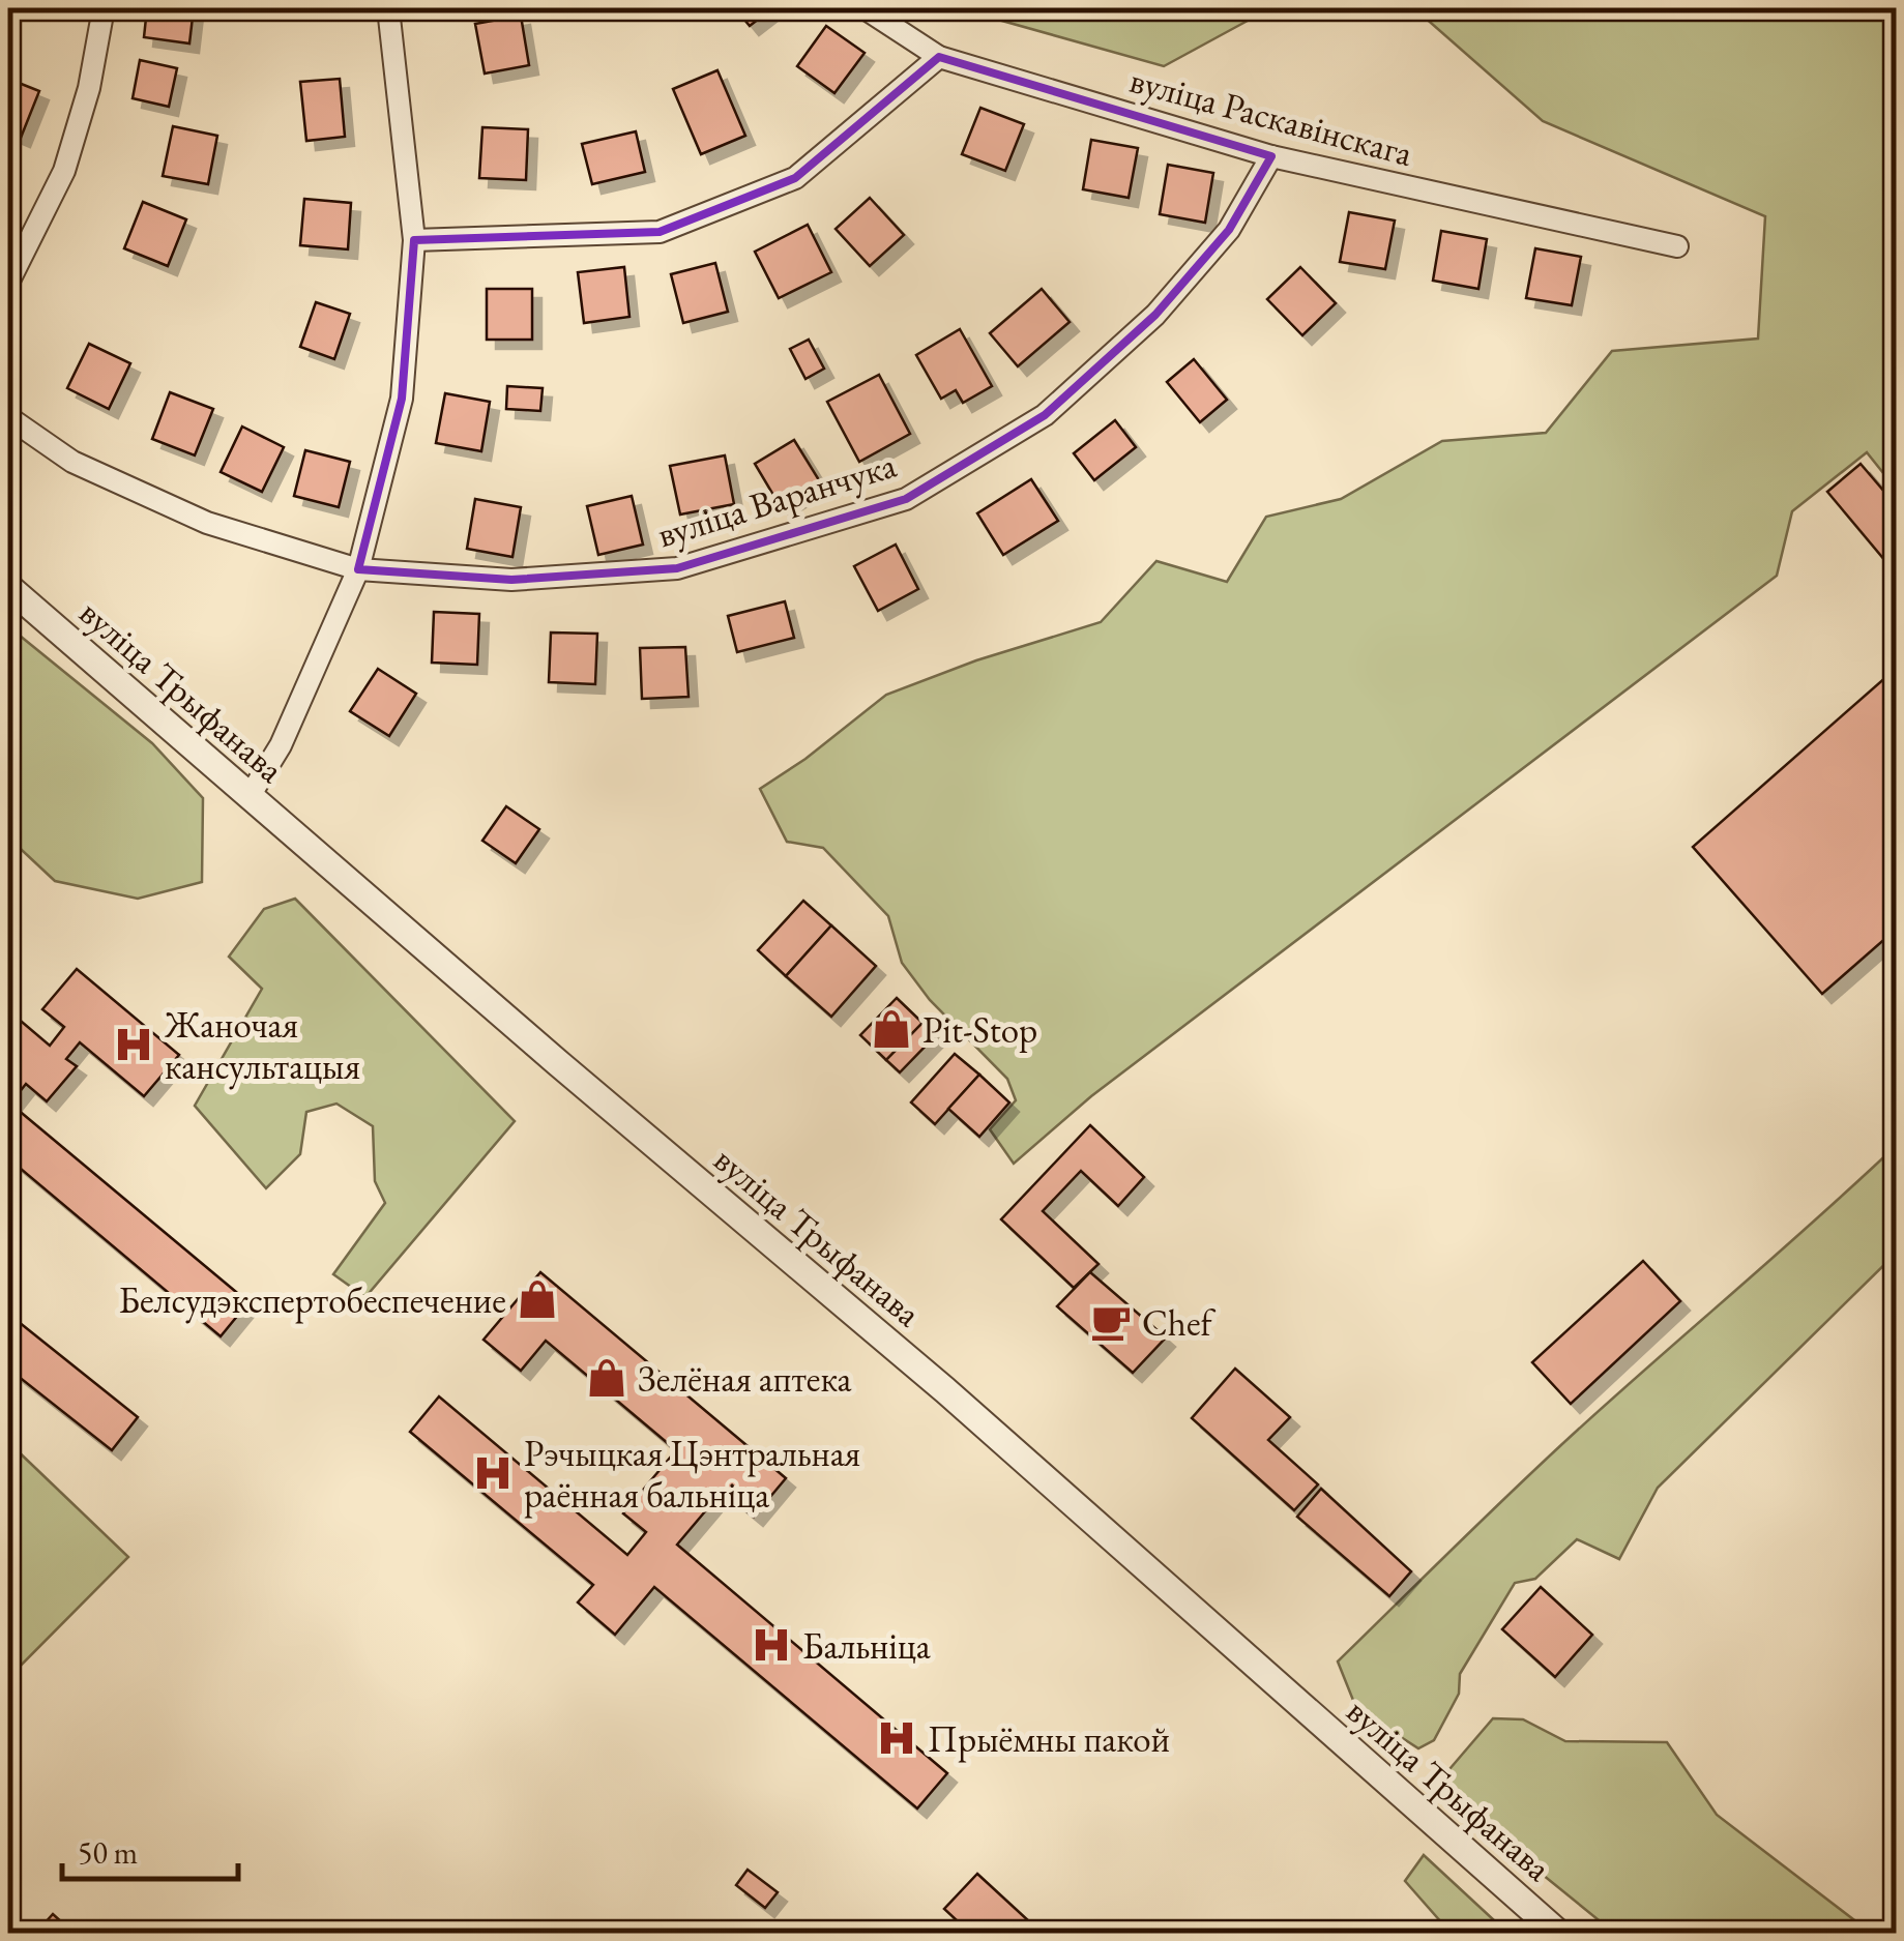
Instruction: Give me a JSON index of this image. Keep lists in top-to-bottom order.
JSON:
{
  "streets": {
    "street": ["вуліца Раскавінскага", "вуліца Варанчука", "вуліца Трыфанава"]
  },
  "crossings": [
    ["вуліца Раскавінскага", "вуліца Варанчука"]
  ],
  "places": {
    "shop": ["Pit-Stop", "Белсудэкспертобеспечение", "Зелёная аптека"],
    "hospital": [
      "Жаночая кансультацыя",
      "Рэчыцкая Цэнтральная раённая бальніца",
      "Бальніца",
      "Прыёмны пакой"
    ],
    "cafe": ["Chef"]
  },
  "scale_bar": "50 m"
}
